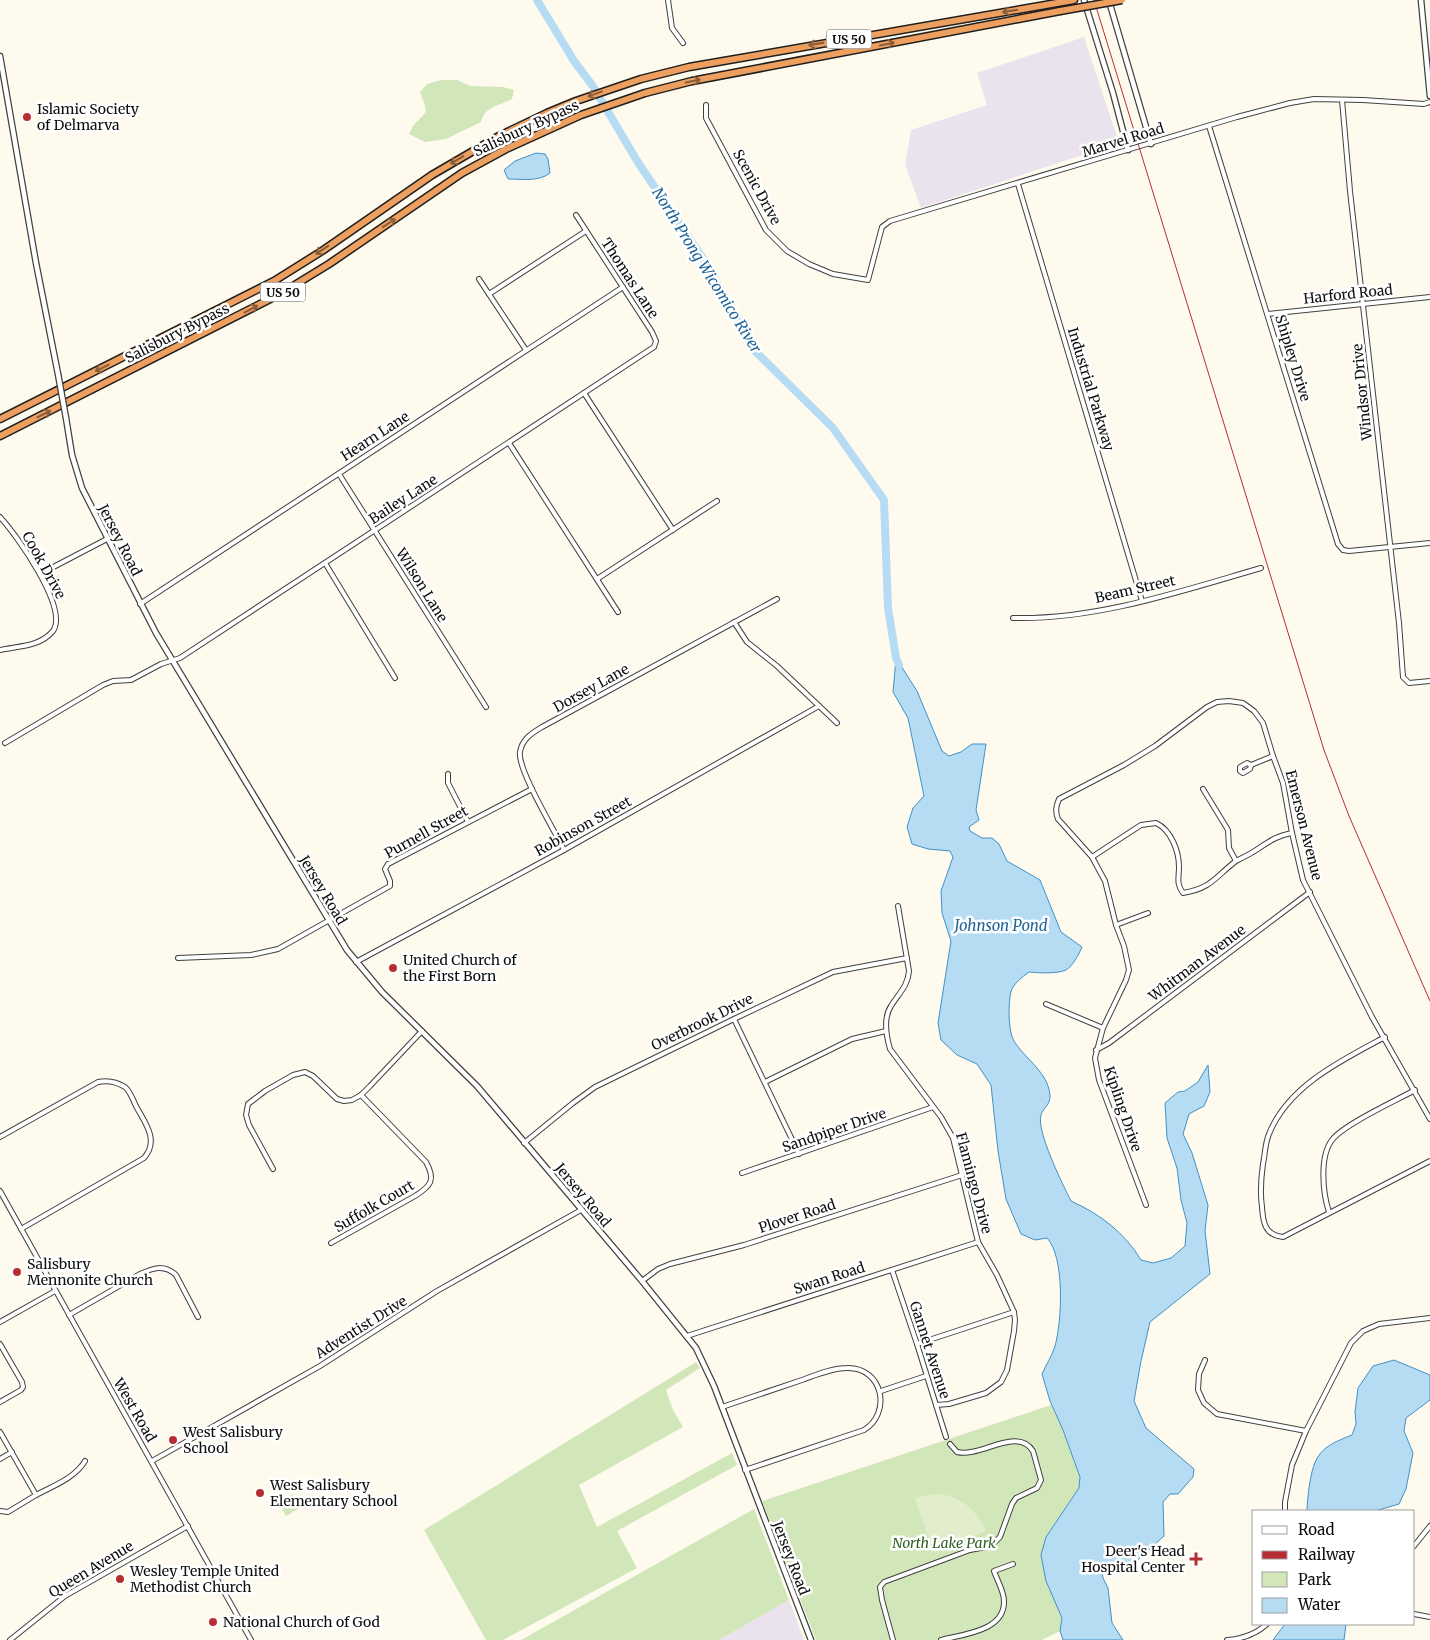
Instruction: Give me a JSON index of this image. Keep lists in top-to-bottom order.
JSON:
{
  "streets": {
    "highway": ["US 50", "Salisbury Bypass"],
    "street": [
      "Marvel Road",
      "Scenic Drive",
      "Thomas Lane",
      "Harford Road",
      "Shipley Drive",
      "Industrial Parkway",
      "Windsor Drive",
      "Hearn Lane",
      "Bailey Lane",
      "Jersey Road",
      "Cook Drive",
      "Wilson Lane",
      "Beam Street",
      "Dorsey Lane",
      "Emerson Avenue",
      "Robinson Street",
      "Purnell Street",
      "Whitman Avenue",
      "Overbrook Drive",
      "Kipling Drive",
      "Sandpiper Drive",
      "Flamingo Drive",
      "Suffolk Court",
      "Plover Road",
      "Swan Road",
      "Adventist Drive",
      "Gannet Avenue",
      "West Road",
      "Queen Avenue"
    ]
  },
  "crossings": [
    ["Marvel Road", "Scenic Drive"],
    ["Marvel Road", "Shipley Drive"],
    ["Marvel Road", "Industrial Parkway"],
    ["Marvel Road", "Windsor Drive"],
    ["Thomas Lane", "Hearn Lane"],
    ["Thomas Lane", "Bailey Lane"],
    ["Harford Road", "Shipley Drive"],
    ["Harford Road", "Windsor Drive"],
    ["Shipley Drive", "Windsor Drive"],
    ["Industrial Parkway", "Beam Street"],
    ["Hearn Lane", "Jersey Road"],
    ["Hearn Lane", "Wilson Lane"],
    ["Bailey Lane", "Jersey Road"],
    ["Bailey Lane", "Wilson Lane"],
    ["Jersey Road", "Robinson Street"],
    ["Jersey Road", "Purnell Street"],
    ["Jersey Road", "Overbrook Drive"],
    ["Jersey Road", "Plover Road"],
    ["Jersey Road", "Swan Road"],
    ["Jersey Road", "Adventist Drive"],
    ["Dorsey Lane", "Robinson Street"],
    ["Dorsey Lane", "Purnell Street"],
    ["Emerson Avenue", "Whitman Avenue"],
    ["Emerson Avenue", "Kipling Drive"],
    ["Whitman Avenue", "Kipling Drive"],
    ["Sandpiper Drive", "Flamingo Drive"],
    ["Flamingo Drive", "Plover Road"],
    ["Flamingo Drive", "Swan Road"],
    ["Flamingo Drive", "Gannet Avenue"],
    ["Swan Road", "Gannet Avenue"],
    ["Adventist Drive", "West Road"],
    ["West Road", "Queen Avenue"]
  ],
  "water": ["North Prong Wicomico River", "Johnson Pond"],
  "parks": ["North Lake Park"],
  "places": {
    "other": [
      "Islamic Society of Delmarva",
      "United Church of the First Born",
      "Salisbury Mennonite Church",
      "West Salisbury School",
      "West Salisbury Elementary School",
      "Wesley Temple United Methodist Church",
      "National Church of God"
    ],
    "health": ["Deer's Head Hospital Center"]
  },
  "legend": [
    "Road",
    "Railway",
    "Park",
    "Water"
  ]
}
